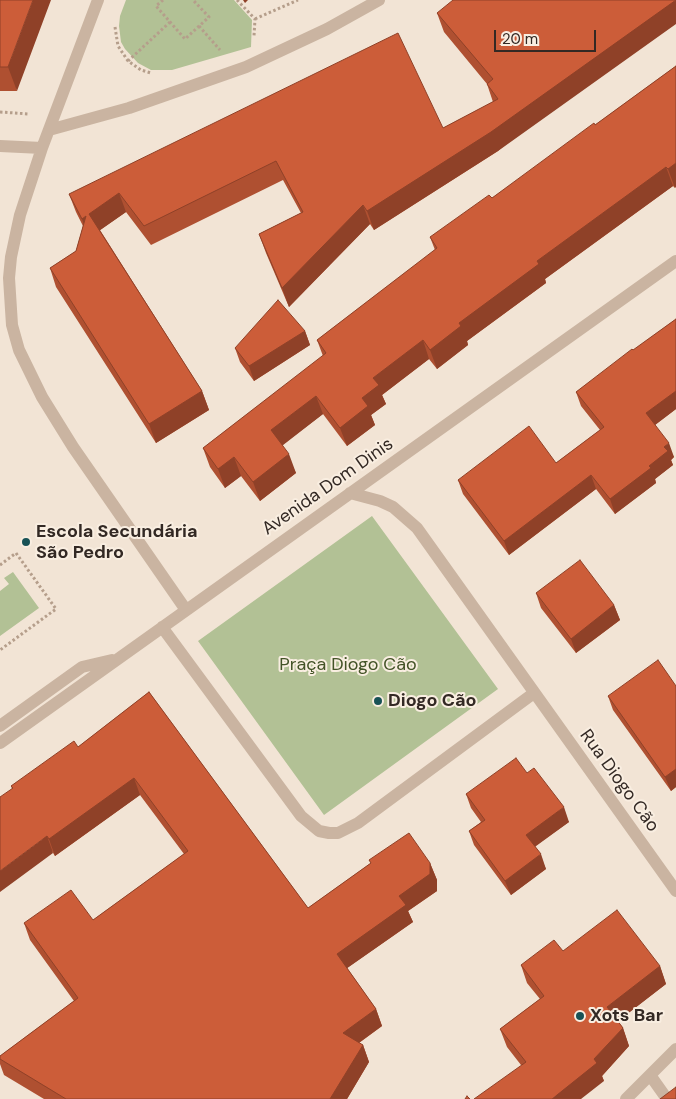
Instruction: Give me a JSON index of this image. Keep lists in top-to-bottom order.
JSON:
{
  "streets": {
    "street": ["Avenida Dom Dinis", "Rua Diogo Cão"]
  },
  "parks": ["Praça Diogo Cão"],
  "places": ["Escola Secundária São Pedro", "Diogo Cão", "Xots Bar"],
  "scale_bar": "20 m"
}
